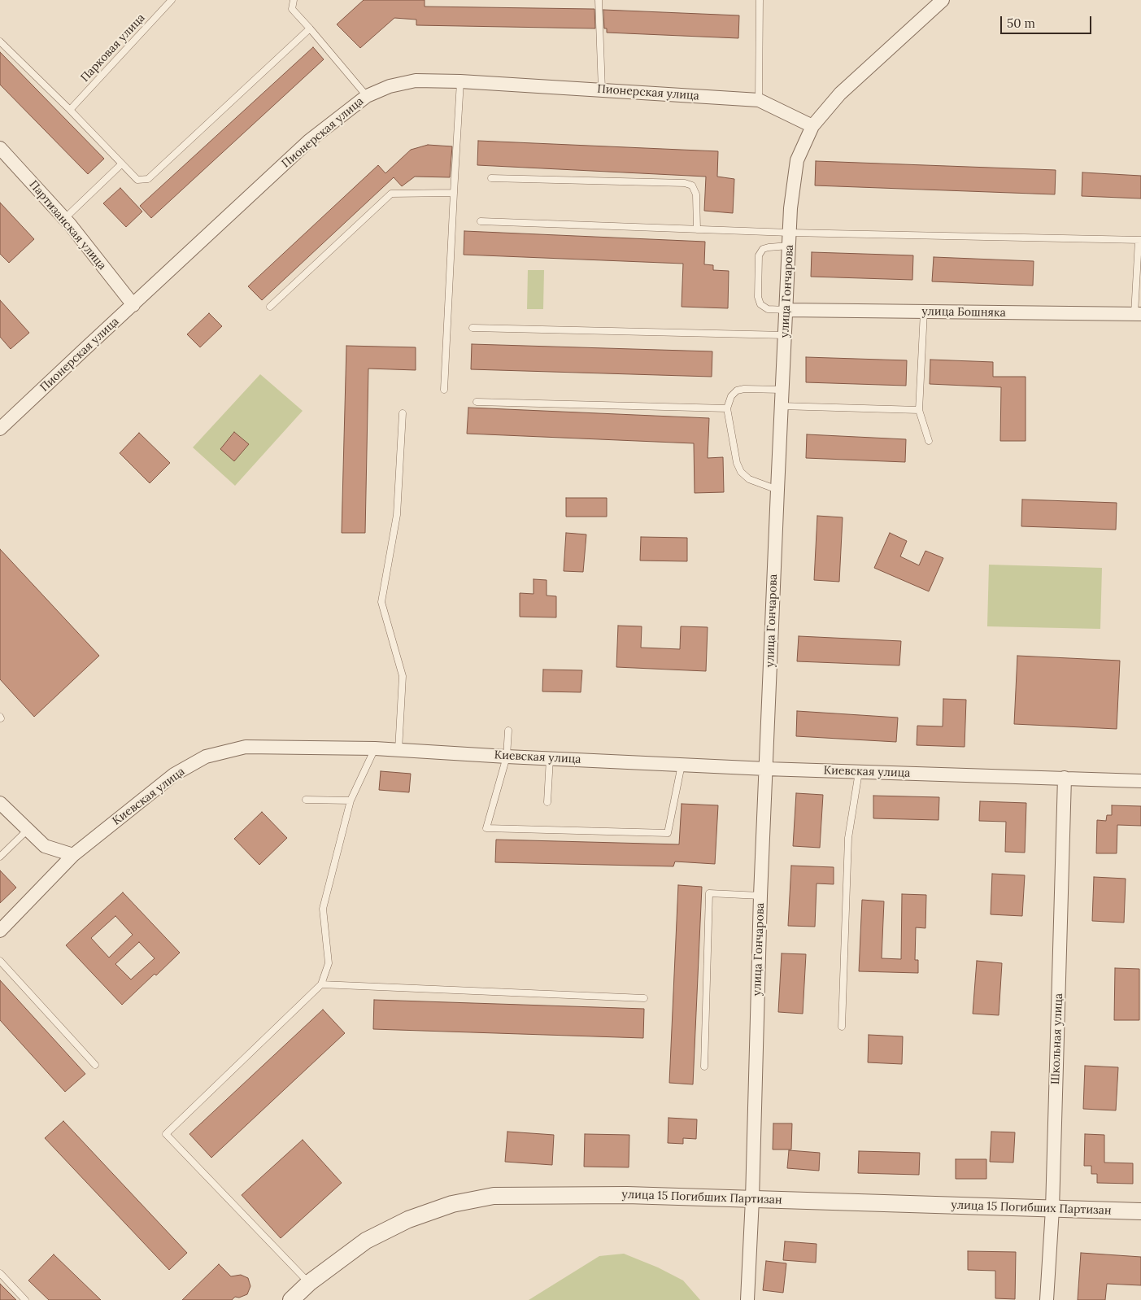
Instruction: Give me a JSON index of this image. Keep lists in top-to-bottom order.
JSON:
{
  "streets": {
    "street": [
      "Пионерская улица",
      "Партизанская улица",
      "улица Гончарова",
      "улица Бошняка",
      "Киевская улица",
      "Школьная улица",
      "улица 15 Погибших Партизан"
    ],
    "lane": ["Парковая улица"]
  },
  "crossings": [
    ["Пионерская улица", "Партизанская улица"],
    ["Пионерская улица", "улица Гончарова"],
    ["улица Гончарова", "улица Бошняка"],
    ["улица Гончарова", "Киевская улица"],
    ["улица Гончарова", "улица 15 Погибших Партизан"],
    ["Киевская улица", "Школьная улица"],
    ["Школьная улица", "улица 15 Погибших Партизан"]
  ],
  "scale_bar": "50 m"
}
